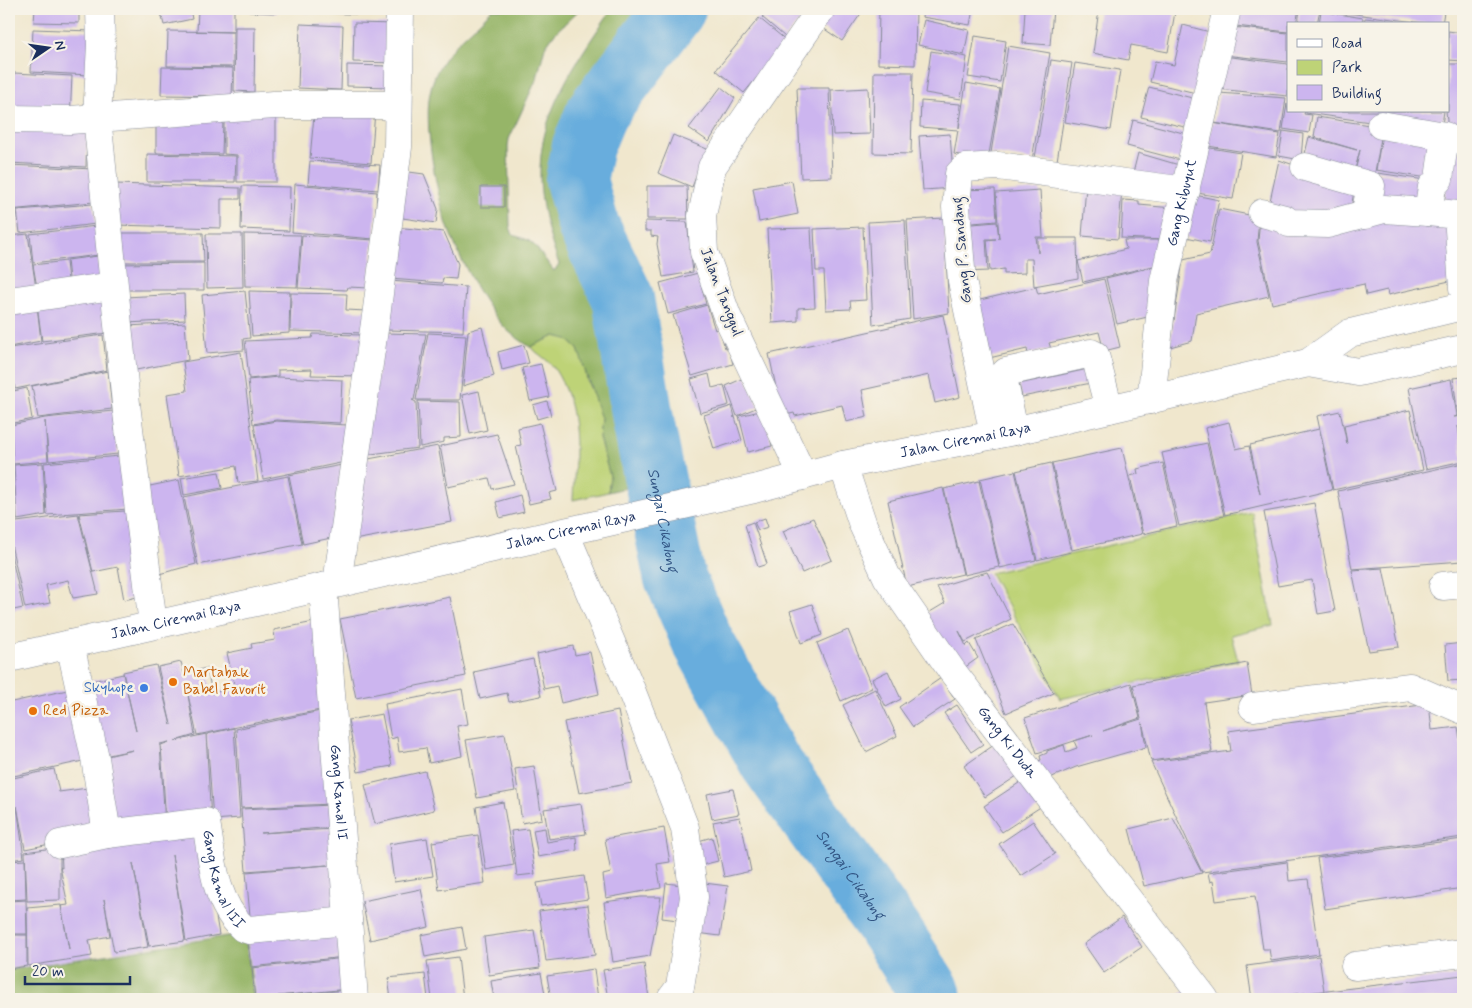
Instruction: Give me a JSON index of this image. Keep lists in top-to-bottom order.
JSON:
{
  "streets": {
    "street": [
      "Gang Kibuyut",
      "Gang P. Sandang",
      "Jalan Tanggul",
      "Jalan Ciremai Raya",
      "Gang Ki Duda",
      "Gang Kamal II",
      "Gang Kamal III"
    ]
  },
  "crossings": [
    ["Gang Kibuyut", "Gang P. Sandang"],
    ["Gang Kibuyut", "Jalan Ciremai Raya"],
    ["Gang P. Sandang", "Jalan Ciremai Raya"],
    ["Jalan Tanggul", "Jalan Ciremai Raya"],
    ["Jalan Ciremai Raya", "Gang Ki Duda"],
    ["Jalan Ciremai Raya", "Gang Kamal II"],
    ["Gang Kamal II", "Gang Kamal III"]
  ],
  "water": ["Sungai Cikalong"],
  "places": ["Martabak Babel Favorit", "Skyhope", "Red Pizza"],
  "legend": ["Road", "Park", "Building"],
  "scale_bar": "20 m",
  "north": "right"
}
